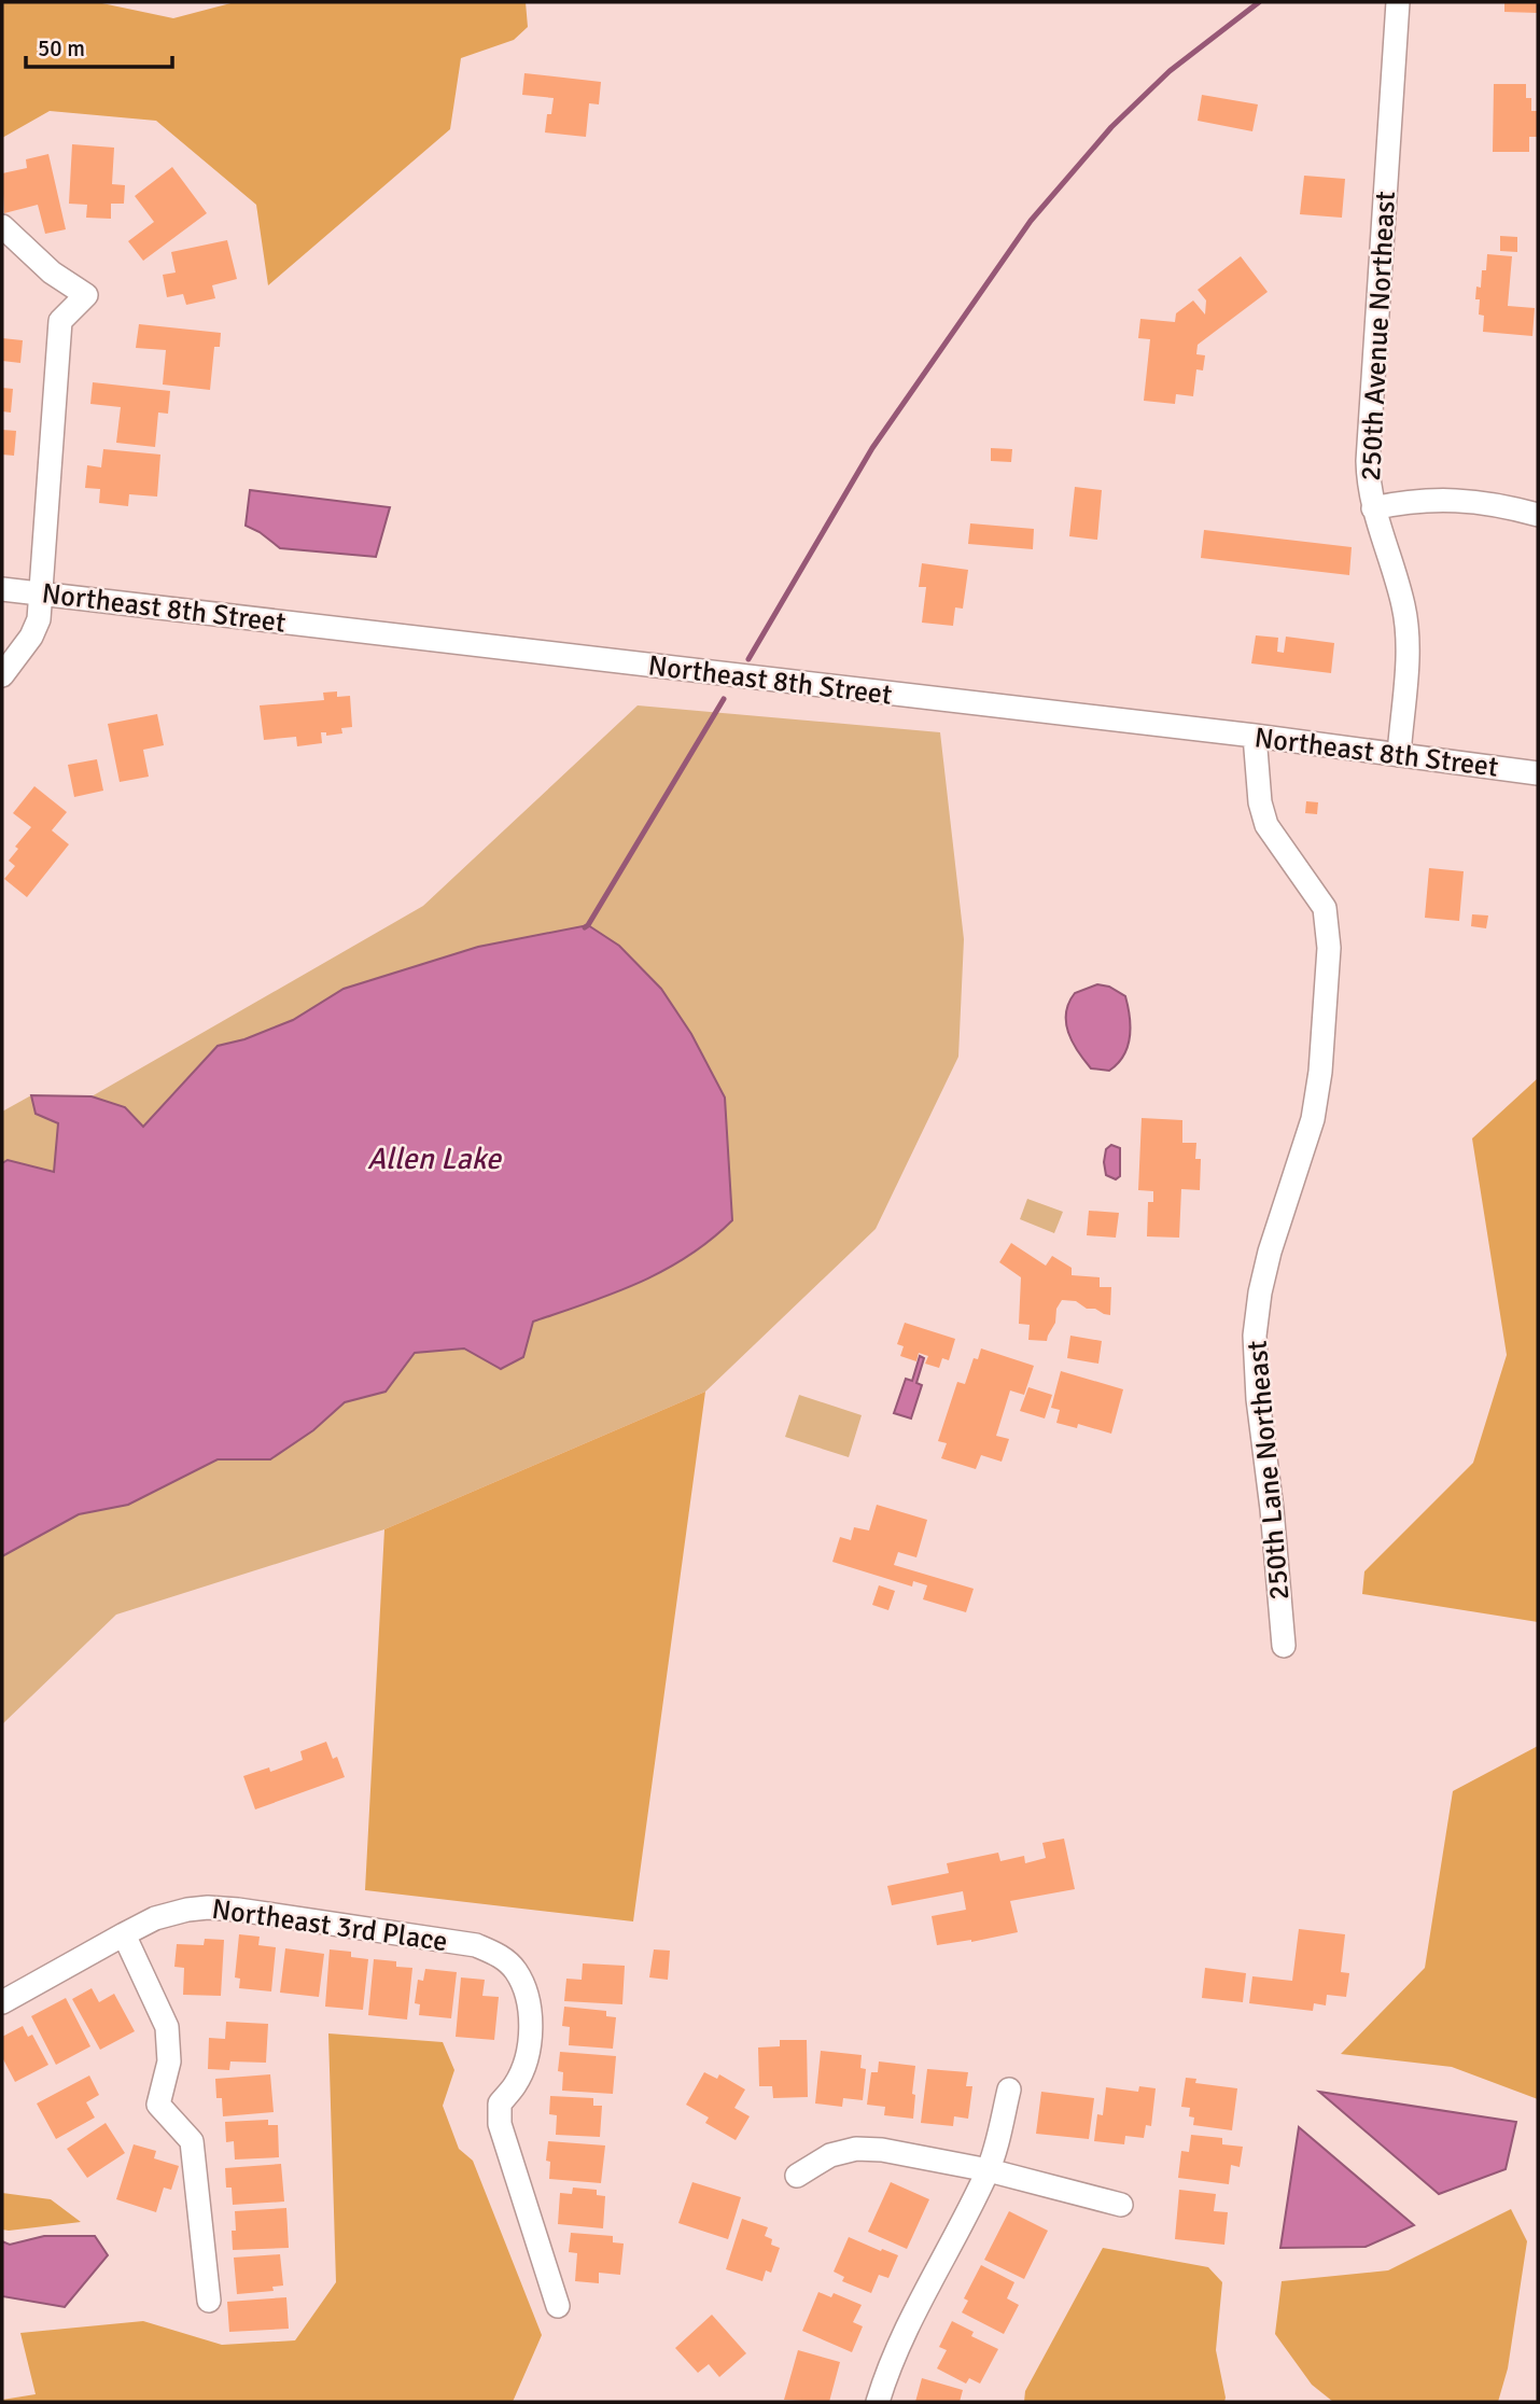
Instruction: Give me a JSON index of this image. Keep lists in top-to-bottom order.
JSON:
{
  "streets": {
    "street": [
      "250th Avenue Northeast",
      "Northeast 8th Street",
      "250th Lane Northeast",
      "Northeast 3rd Place"
    ]
  },
  "crossings": [
    ["250th Avenue Northeast", "Northeast 8th Street"],
    ["Northeast 8th Street", "250th Lane Northeast"]
  ],
  "water": ["Allen Lake"],
  "scale_bar": "50 m"
}
